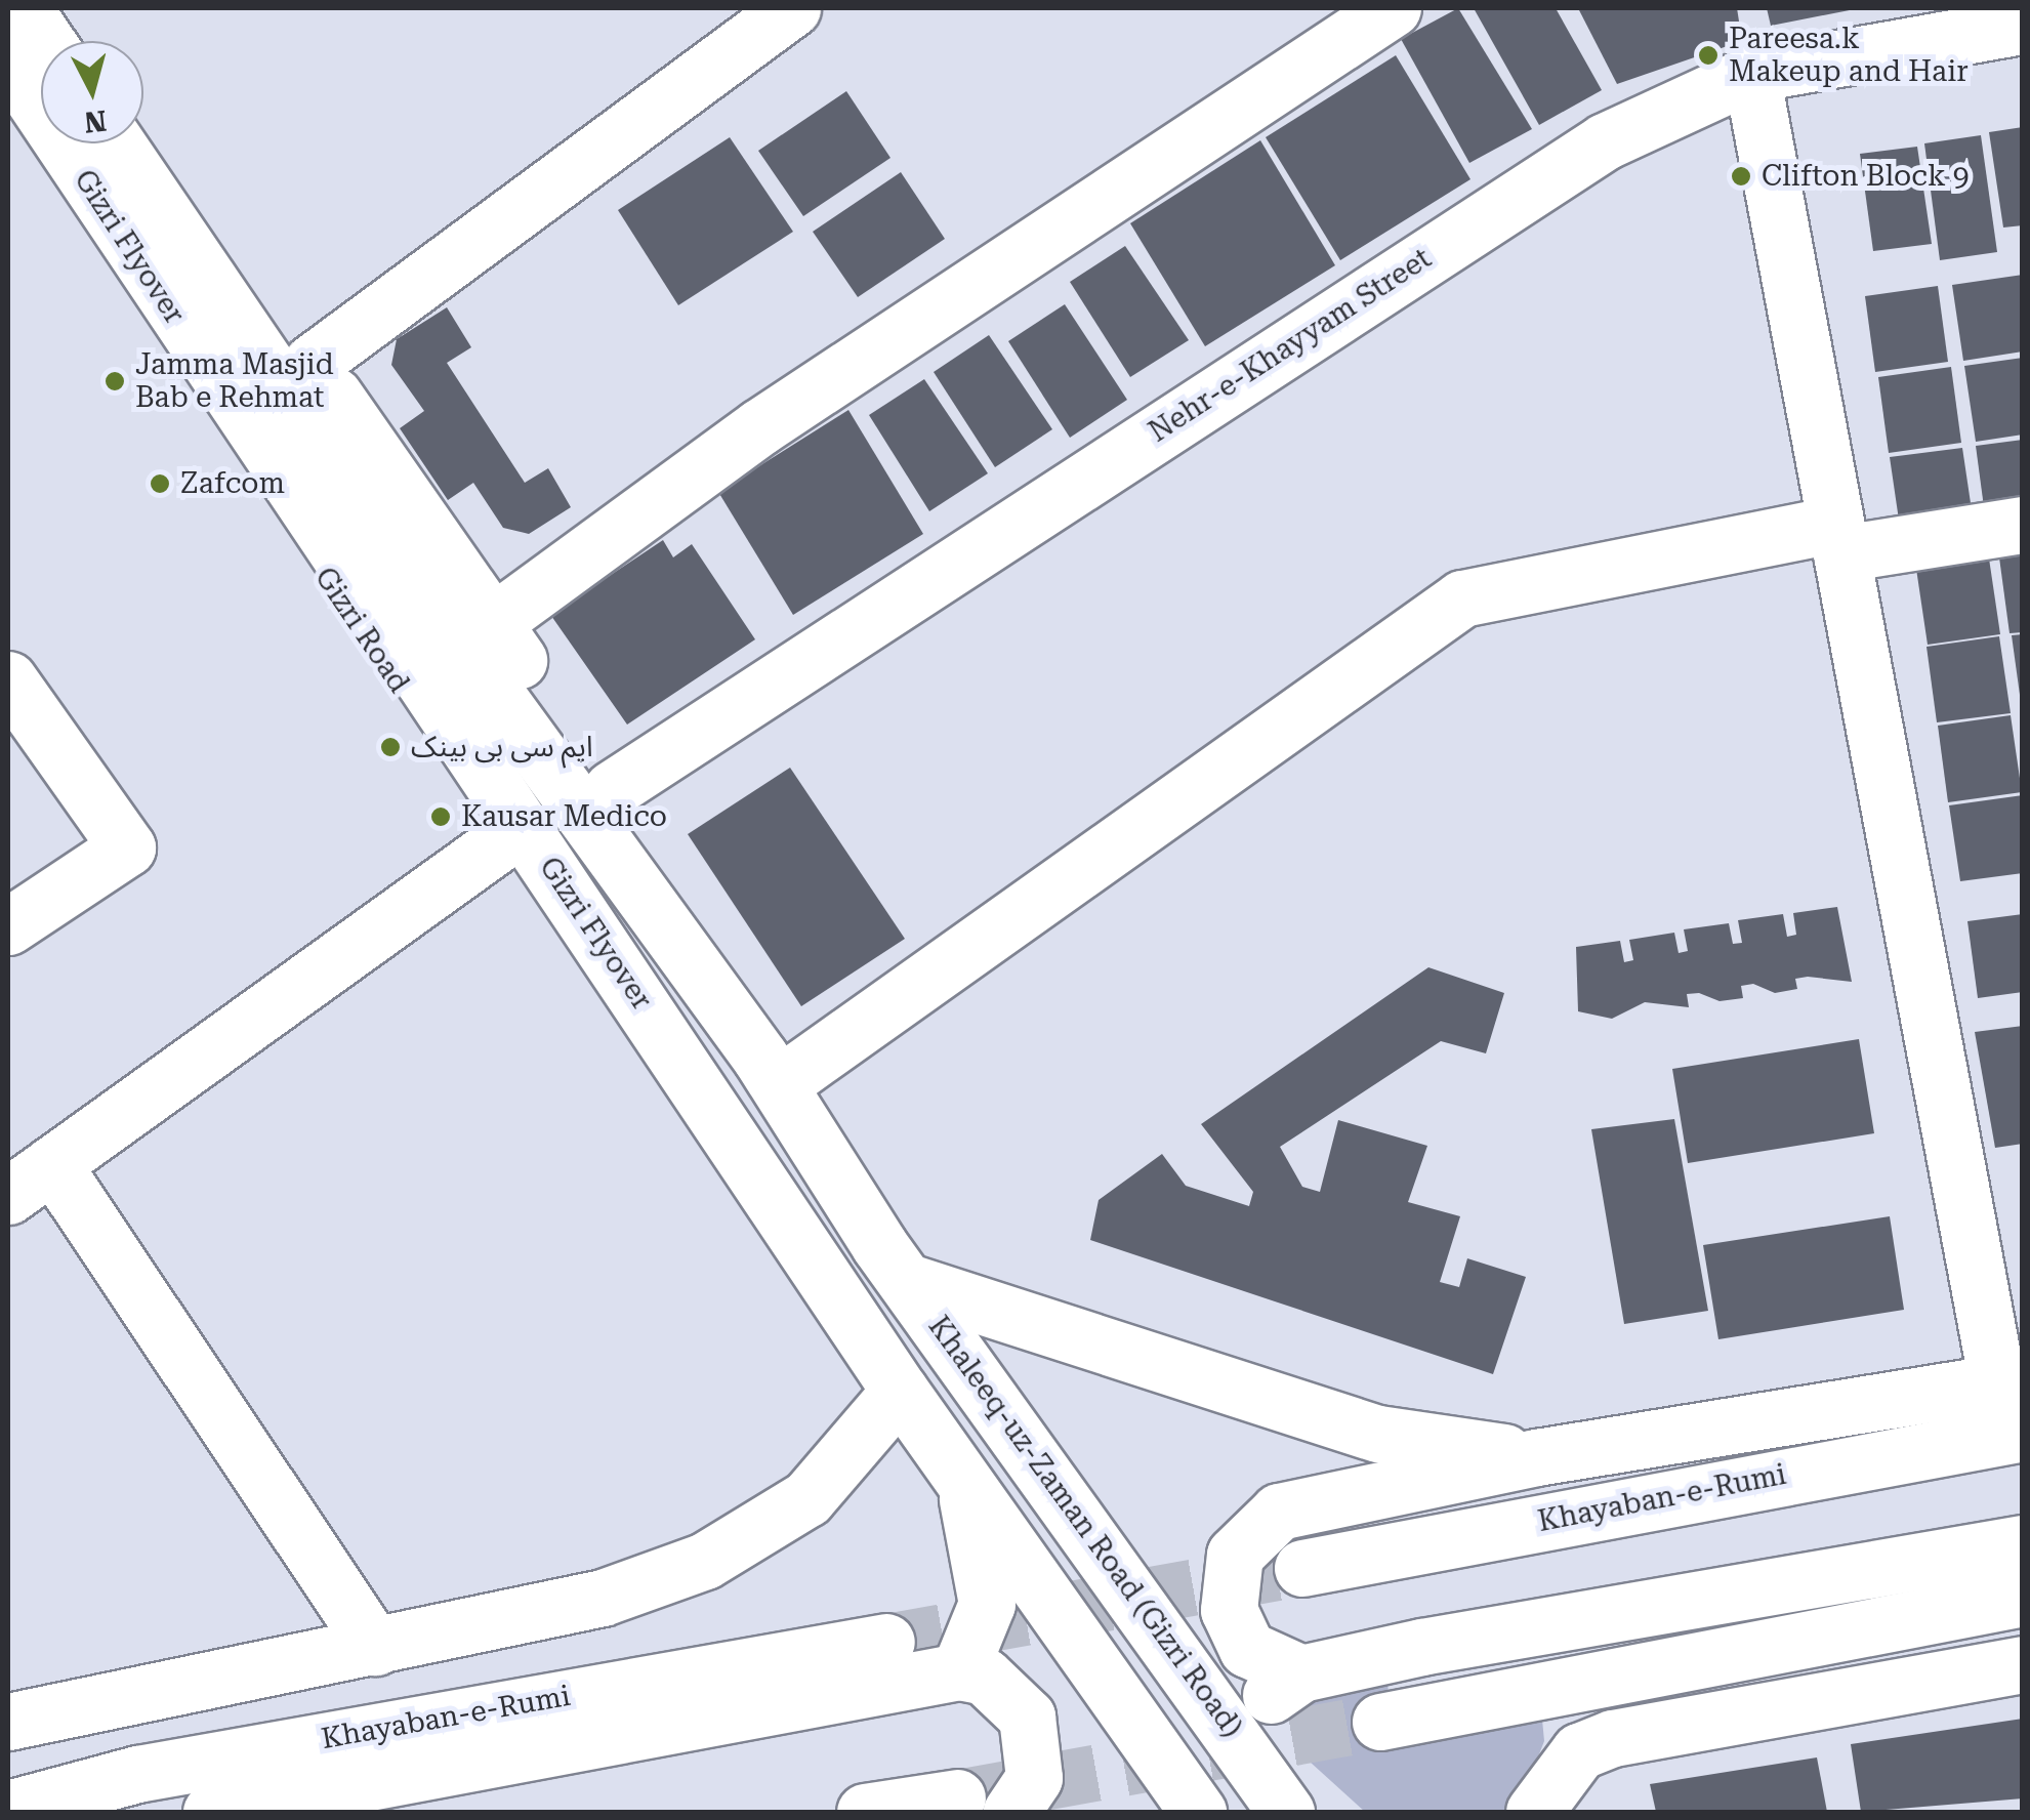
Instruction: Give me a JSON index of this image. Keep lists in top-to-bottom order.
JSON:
{
  "streets": {
    "main road": [
      "Gizri Flyover",
      "Nehr-e-Khayyam Street",
      "Gizri Road",
      "Khayaban-e-Rumi",
      "Khaleeq-uz-Zaman Road (Gizri Road)"
    ]
  },
  "crossings": [
    ["Gizri Flyover", "Gizri Road"]
  ],
  "places": [
    "Pareesa.k Makeup and Hair",
    "Clifton Block 9",
    "Jamma Masjid Bab e Rehmat",
    "Zafcom",
    "ایم سی بی بینک",
    "Kausar Medico"
  ],
  "north": "bottom"
}
